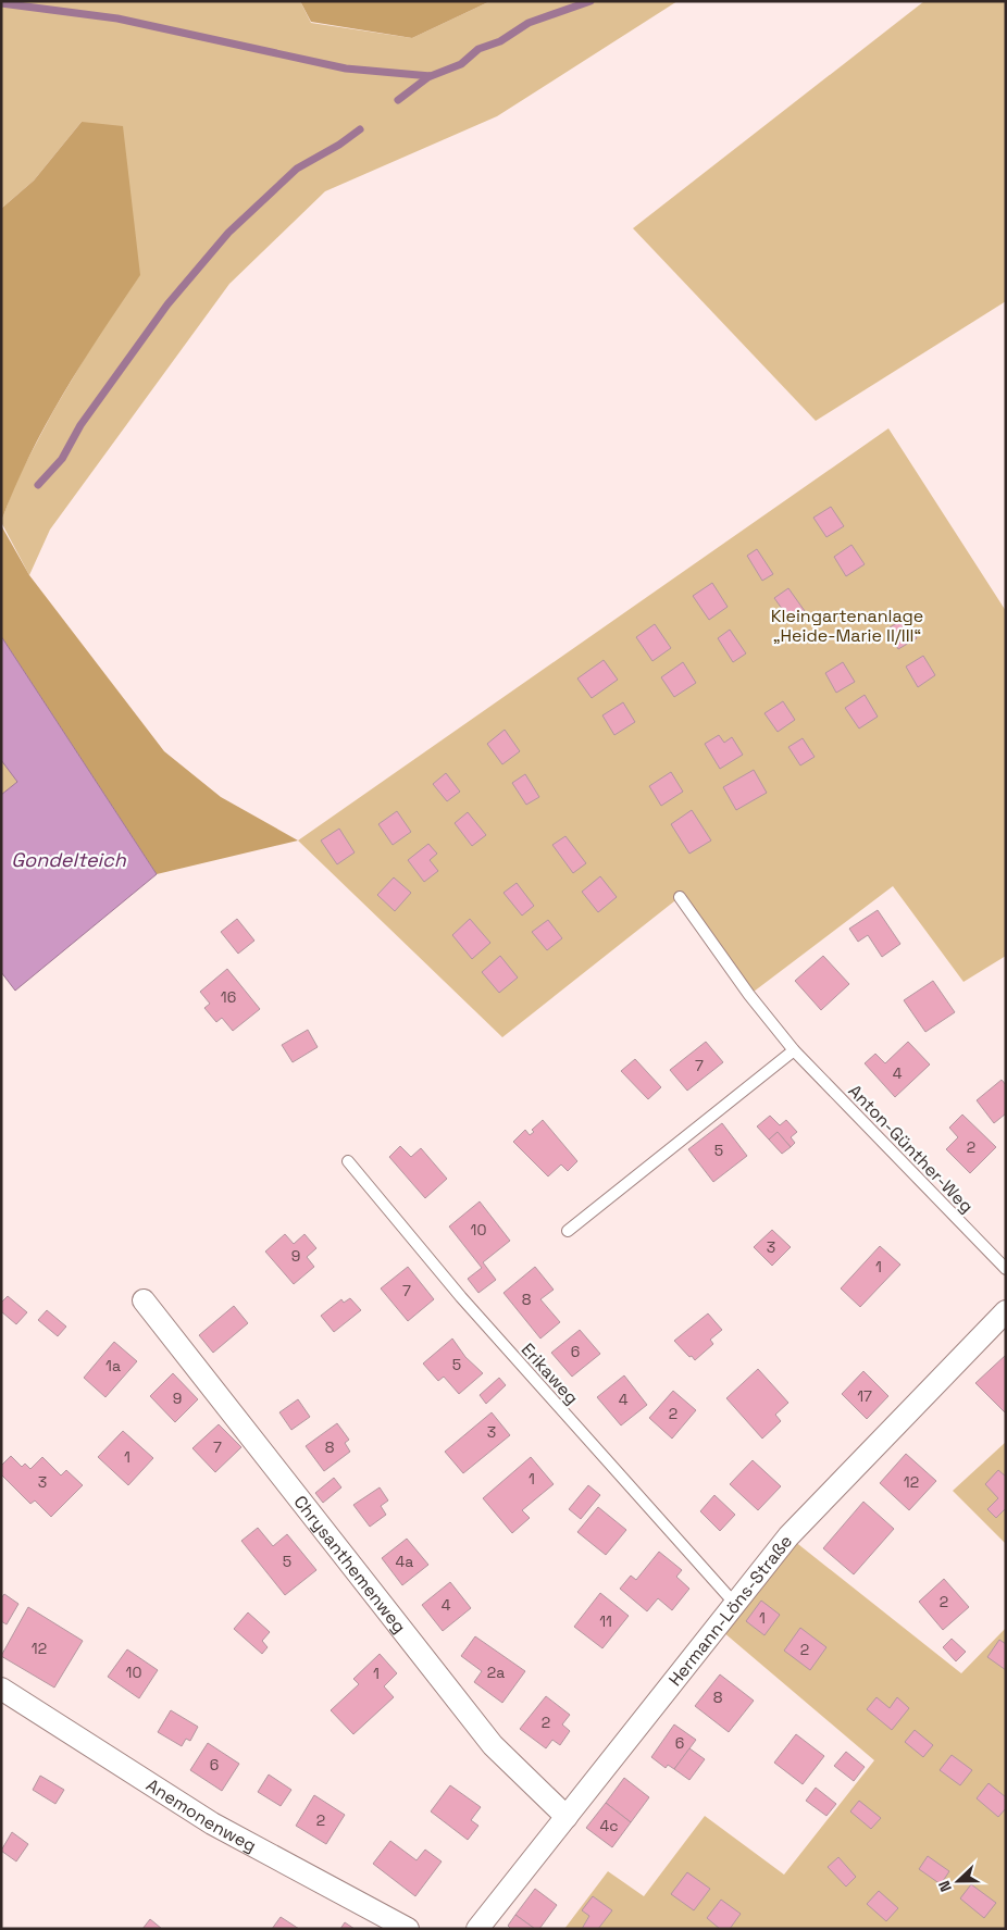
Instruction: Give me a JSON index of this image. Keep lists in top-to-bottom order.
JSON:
{
  "streets": {
    "street": ["Chrysanthemenweg", "Hermann-Löns-Straße", "Anemonenweg"],
    "lane": ["Anton-Günther-Weg", "Erikaweg"]
  },
  "crossings": [
    ["Erikaweg", "Hermann-Löns-Straße"],
    ["Chrysanthemenweg", "Hermann-Löns-Straße"]
  ],
  "water": ["Gondelteich"],
  "parks": ["Kleingartenanlage „Heide-Marie II/III“"],
  "house_numbers": [
    "16",
    "7",
    "4",
    "2",
    "5",
    "10",
    "3",
    "9",
    "1",
    "7",
    "8",
    "6",
    "5",
    "1a",
    "17",
    "9",
    "4",
    "2",
    "3",
    "7",
    "8",
    "1",
    "1",
    "3",
    "12",
    "5",
    "4a",
    "2",
    "4",
    "1",
    "11",
    "12",
    "2",
    "10",
    "2a",
    "1",
    "8",
    "2",
    "6",
    "6",
    "2",
    "4c"
  ],
  "north": "left"
}
